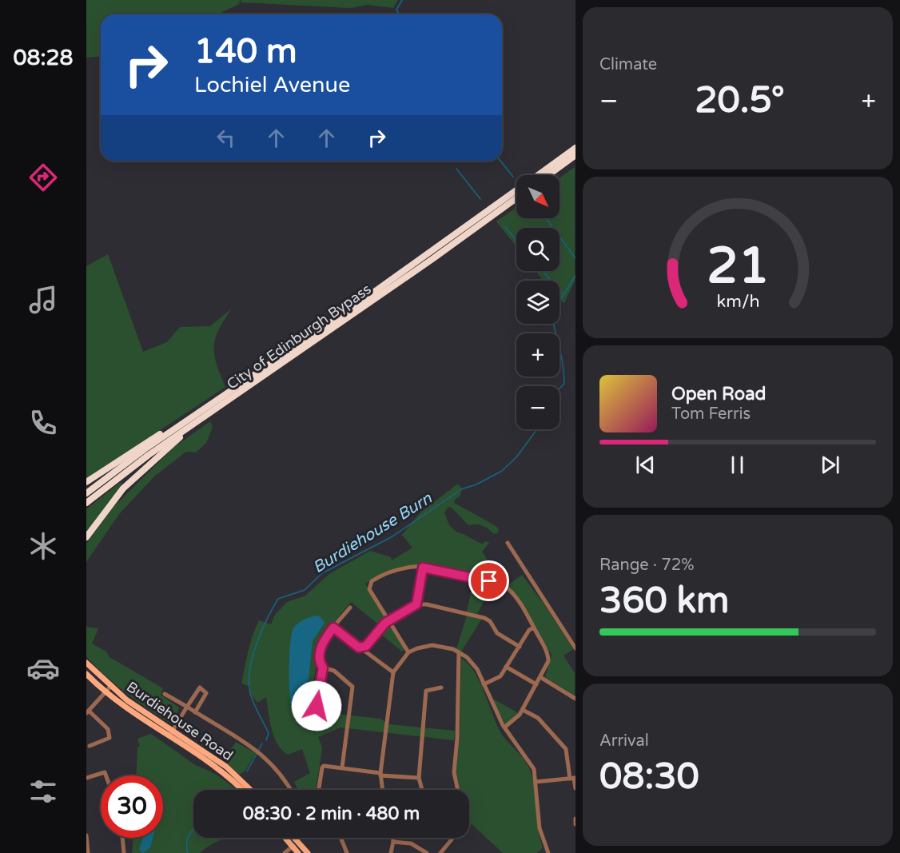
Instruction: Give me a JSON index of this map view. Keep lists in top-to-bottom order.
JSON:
{
  "streets": {
    "highway": ["City of Edinburgh Bypass"],
    "main road": ["Burdiehouse Road"]
  },
  "water": ["Burdiehouse Burn"],
  "north": "bottom right",
  "page": {
    "tabs": "08:28",
    "tile": [
      "Climate",
      ["Range · 72%", "360 km"],
      ["Arrival", "08:30"]
    ],
    "turn": ["140 m", "Lochiel Avenue"],
    "heat": ["−", "20.5°", "+"],
    "map_buttons": ["+", "−"],
    "song": ["Open Road", "Tom Ferris"],
    "limit": "30",
    "trip": "08:30 · 2 min · 480 m",
    "gauge": ["21", "km/h"]
  }
}
